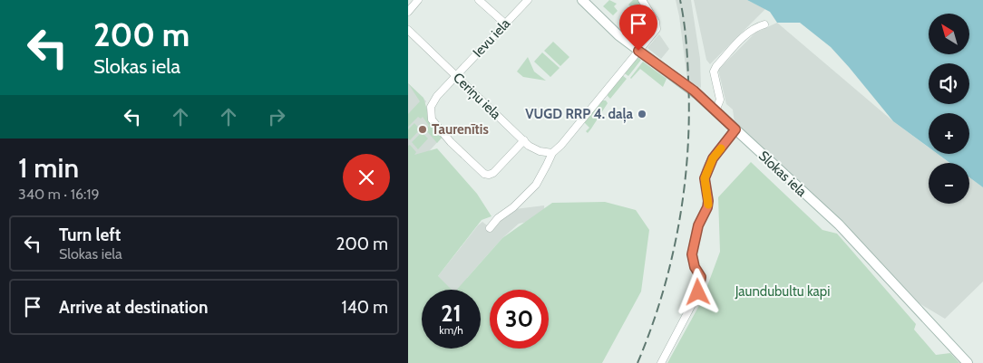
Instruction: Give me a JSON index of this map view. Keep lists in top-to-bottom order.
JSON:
{
  "streets": {
    "main road": ["Slokas iela"],
    "street": ["Ievu iela", "Ceriņu iela"]
  },
  "crossings": [
    ["Ievu iela", "Ceriņu iela"]
  ],
  "parks": ["Jaundubultu kapi"],
  "places": ["VUGD RRP 4. daļa", "Taurenītis"],
  "north": "top left",
  "page": {
    "turn": ["200 m", "Slokas iela"],
    "map_buttons": ["+", "−"],
    "heading": ["1 min", "340 m · 16:19"],
    "list": [
      {
        "name": "Turn left",
        "note": "Slokas iela",
        "value": "200 m"
      },
      {
        "name": "Arrive at destination",
        "value": "140 m"
      }
    ],
    "speed": "21 km/h",
    "limit": "30"
  }
}
